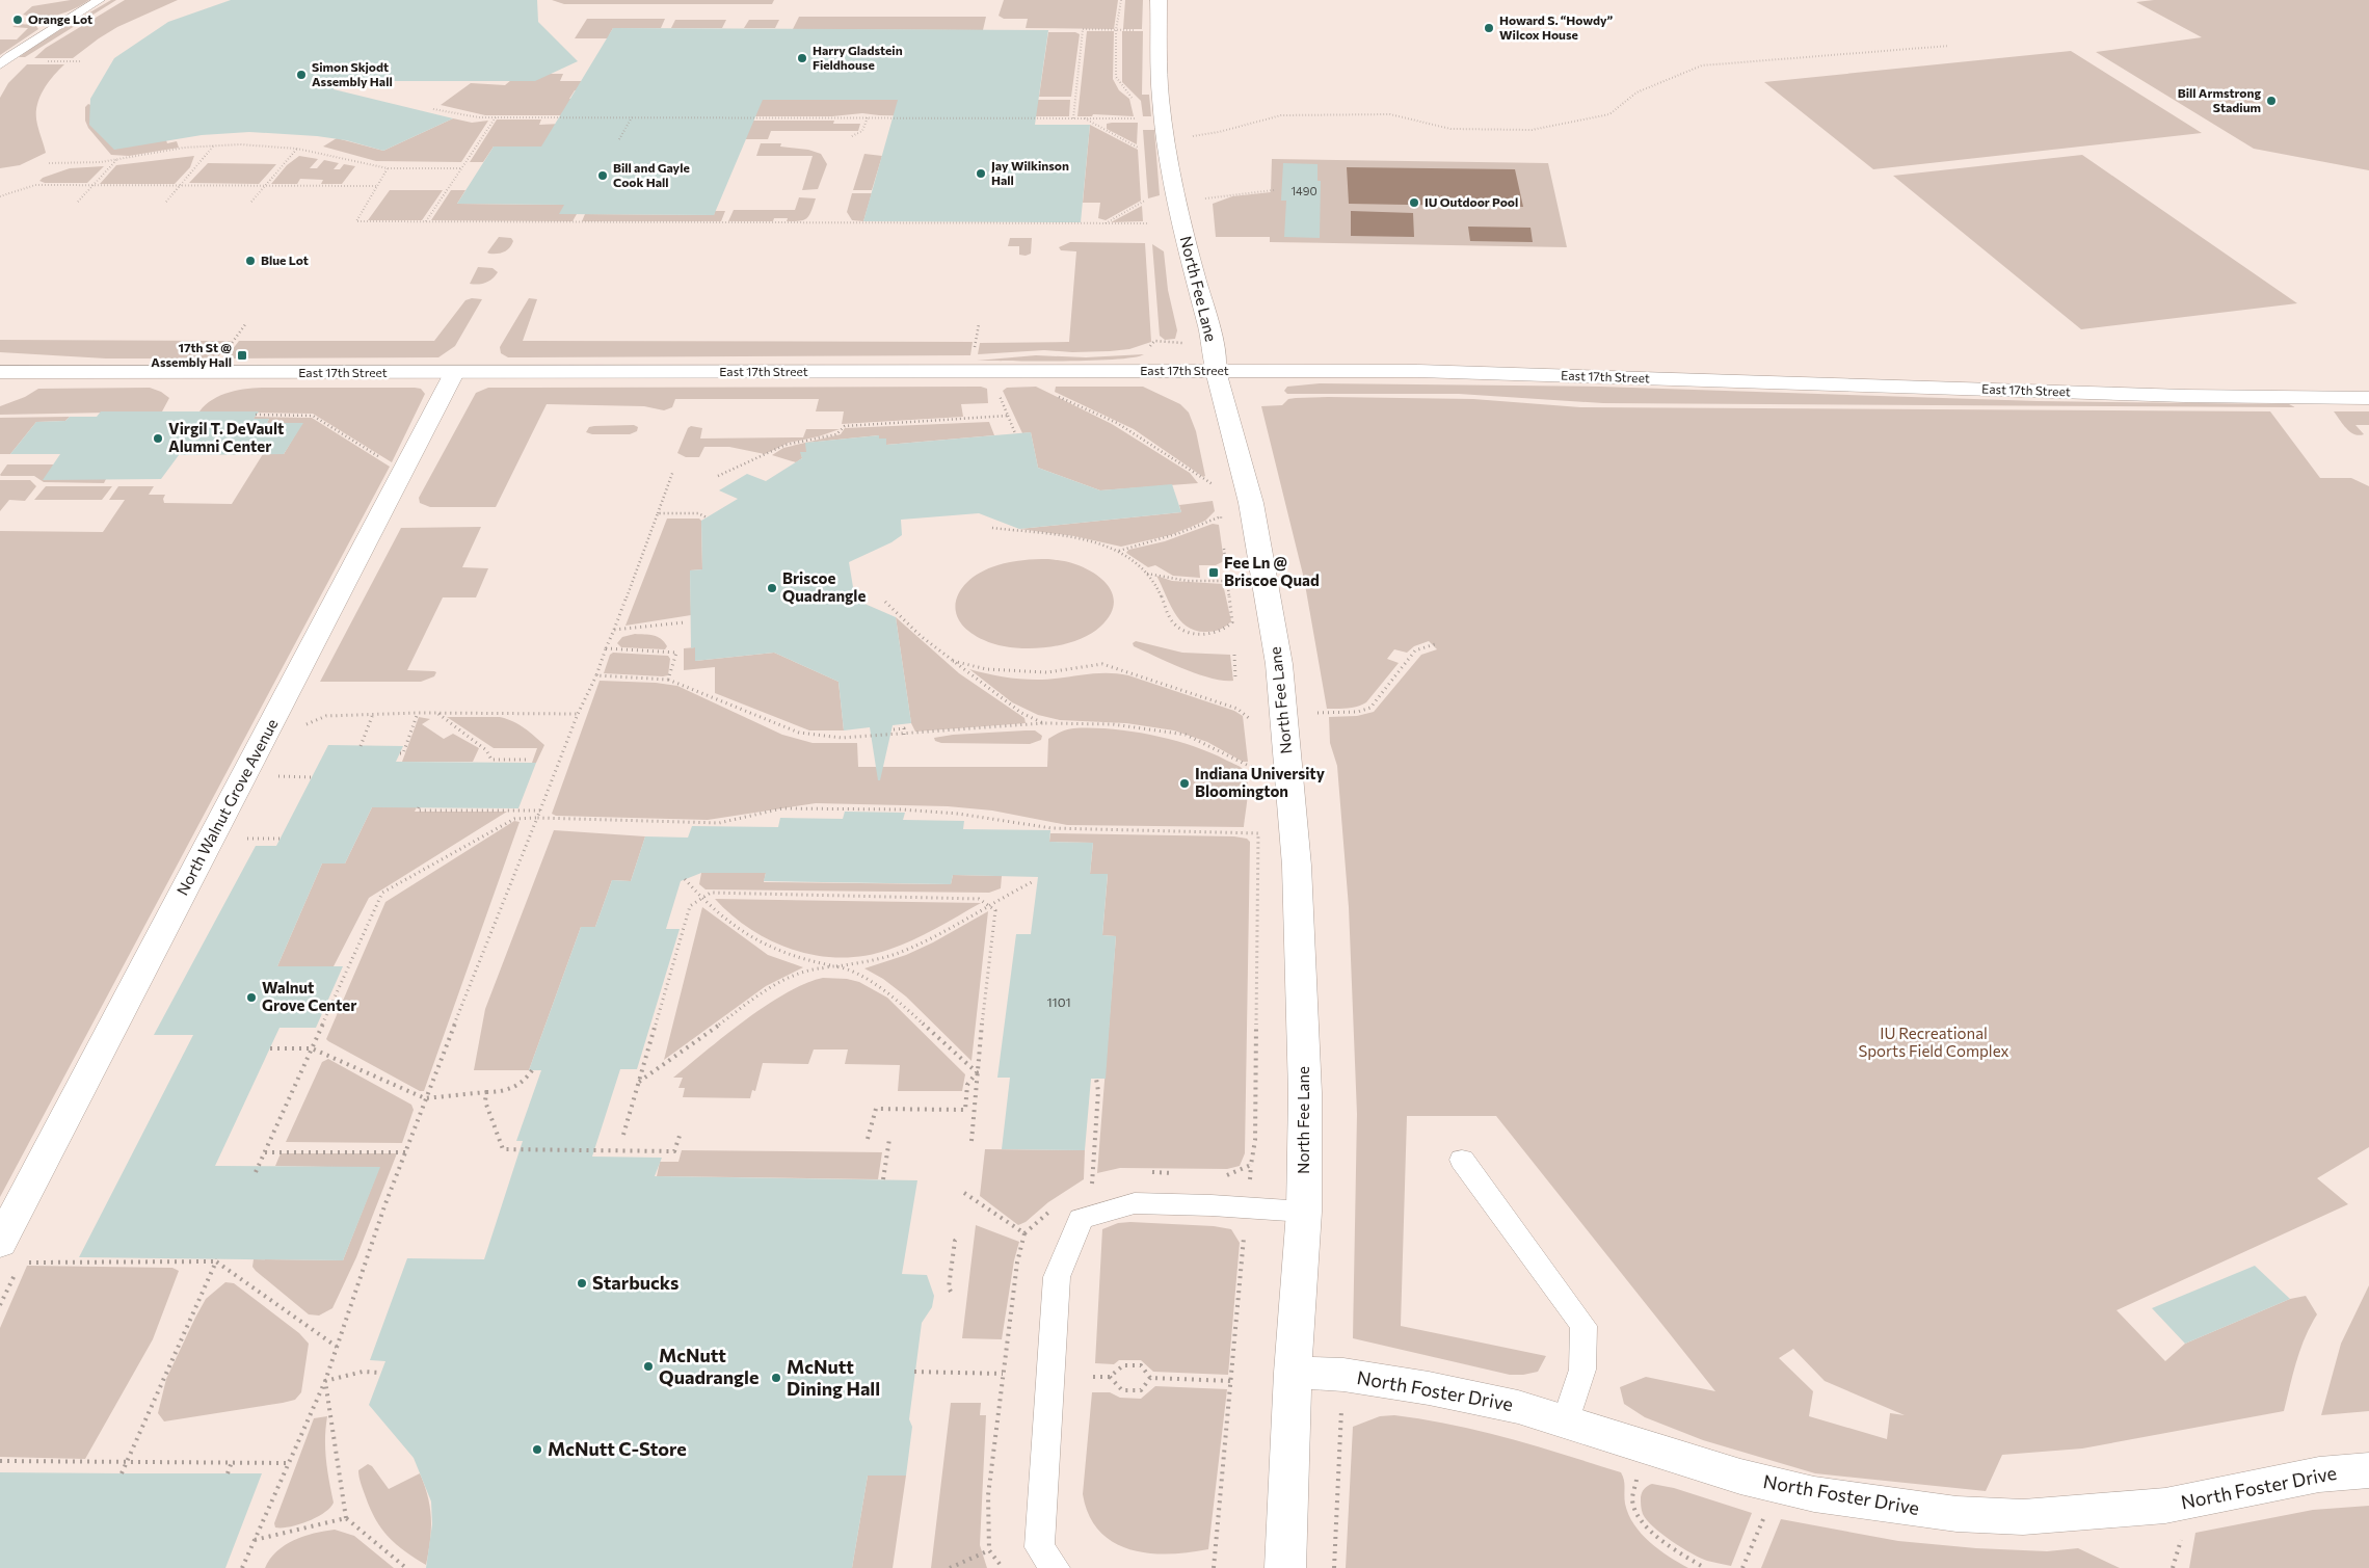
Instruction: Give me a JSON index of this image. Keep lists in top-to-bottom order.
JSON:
{
  "streets": {
    "street": [
      "North Fee Lane",
      "East 17th Street",
      "North Walnut Grove Avenue",
      "North Foster Drive"
    ]
  },
  "crossings": [
    ["North Fee Lane", "East 17th Street"],
    ["North Fee Lane", "North Foster Drive"],
    ["East 17th Street", "North Walnut Grove Avenue"]
  ],
  "parks": ["IU Recreational Sports Field Complex"],
  "places": {
    "other": [
      "Orange Lot",
      "Howard S. “Howdy” Wilcox House",
      "Harry Gladstein Fieldhouse",
      "Simon Skjodt Assembly Hall",
      "Bill Armstrong Stadium",
      "Jay Wilkinson Hall",
      "Bill and Gayle Cook Hall",
      "IU Outdoor Pool",
      "Blue Lot",
      "Virgil T. DeVault Alumni Center",
      "Briscoe Quadrangle",
      "Indiana University Bloomington",
      "Walnut Grove Center",
      "Starbucks",
      "McNutt Quadrangle",
      "McNutt Dining Hall",
      "McNutt C-Store"
    ],
    "transit": ["17th St @ Assembly Hall", "Fee Ln @ Briscoe Quad"]
  },
  "house_numbers": ["1490", "1101"]
}
